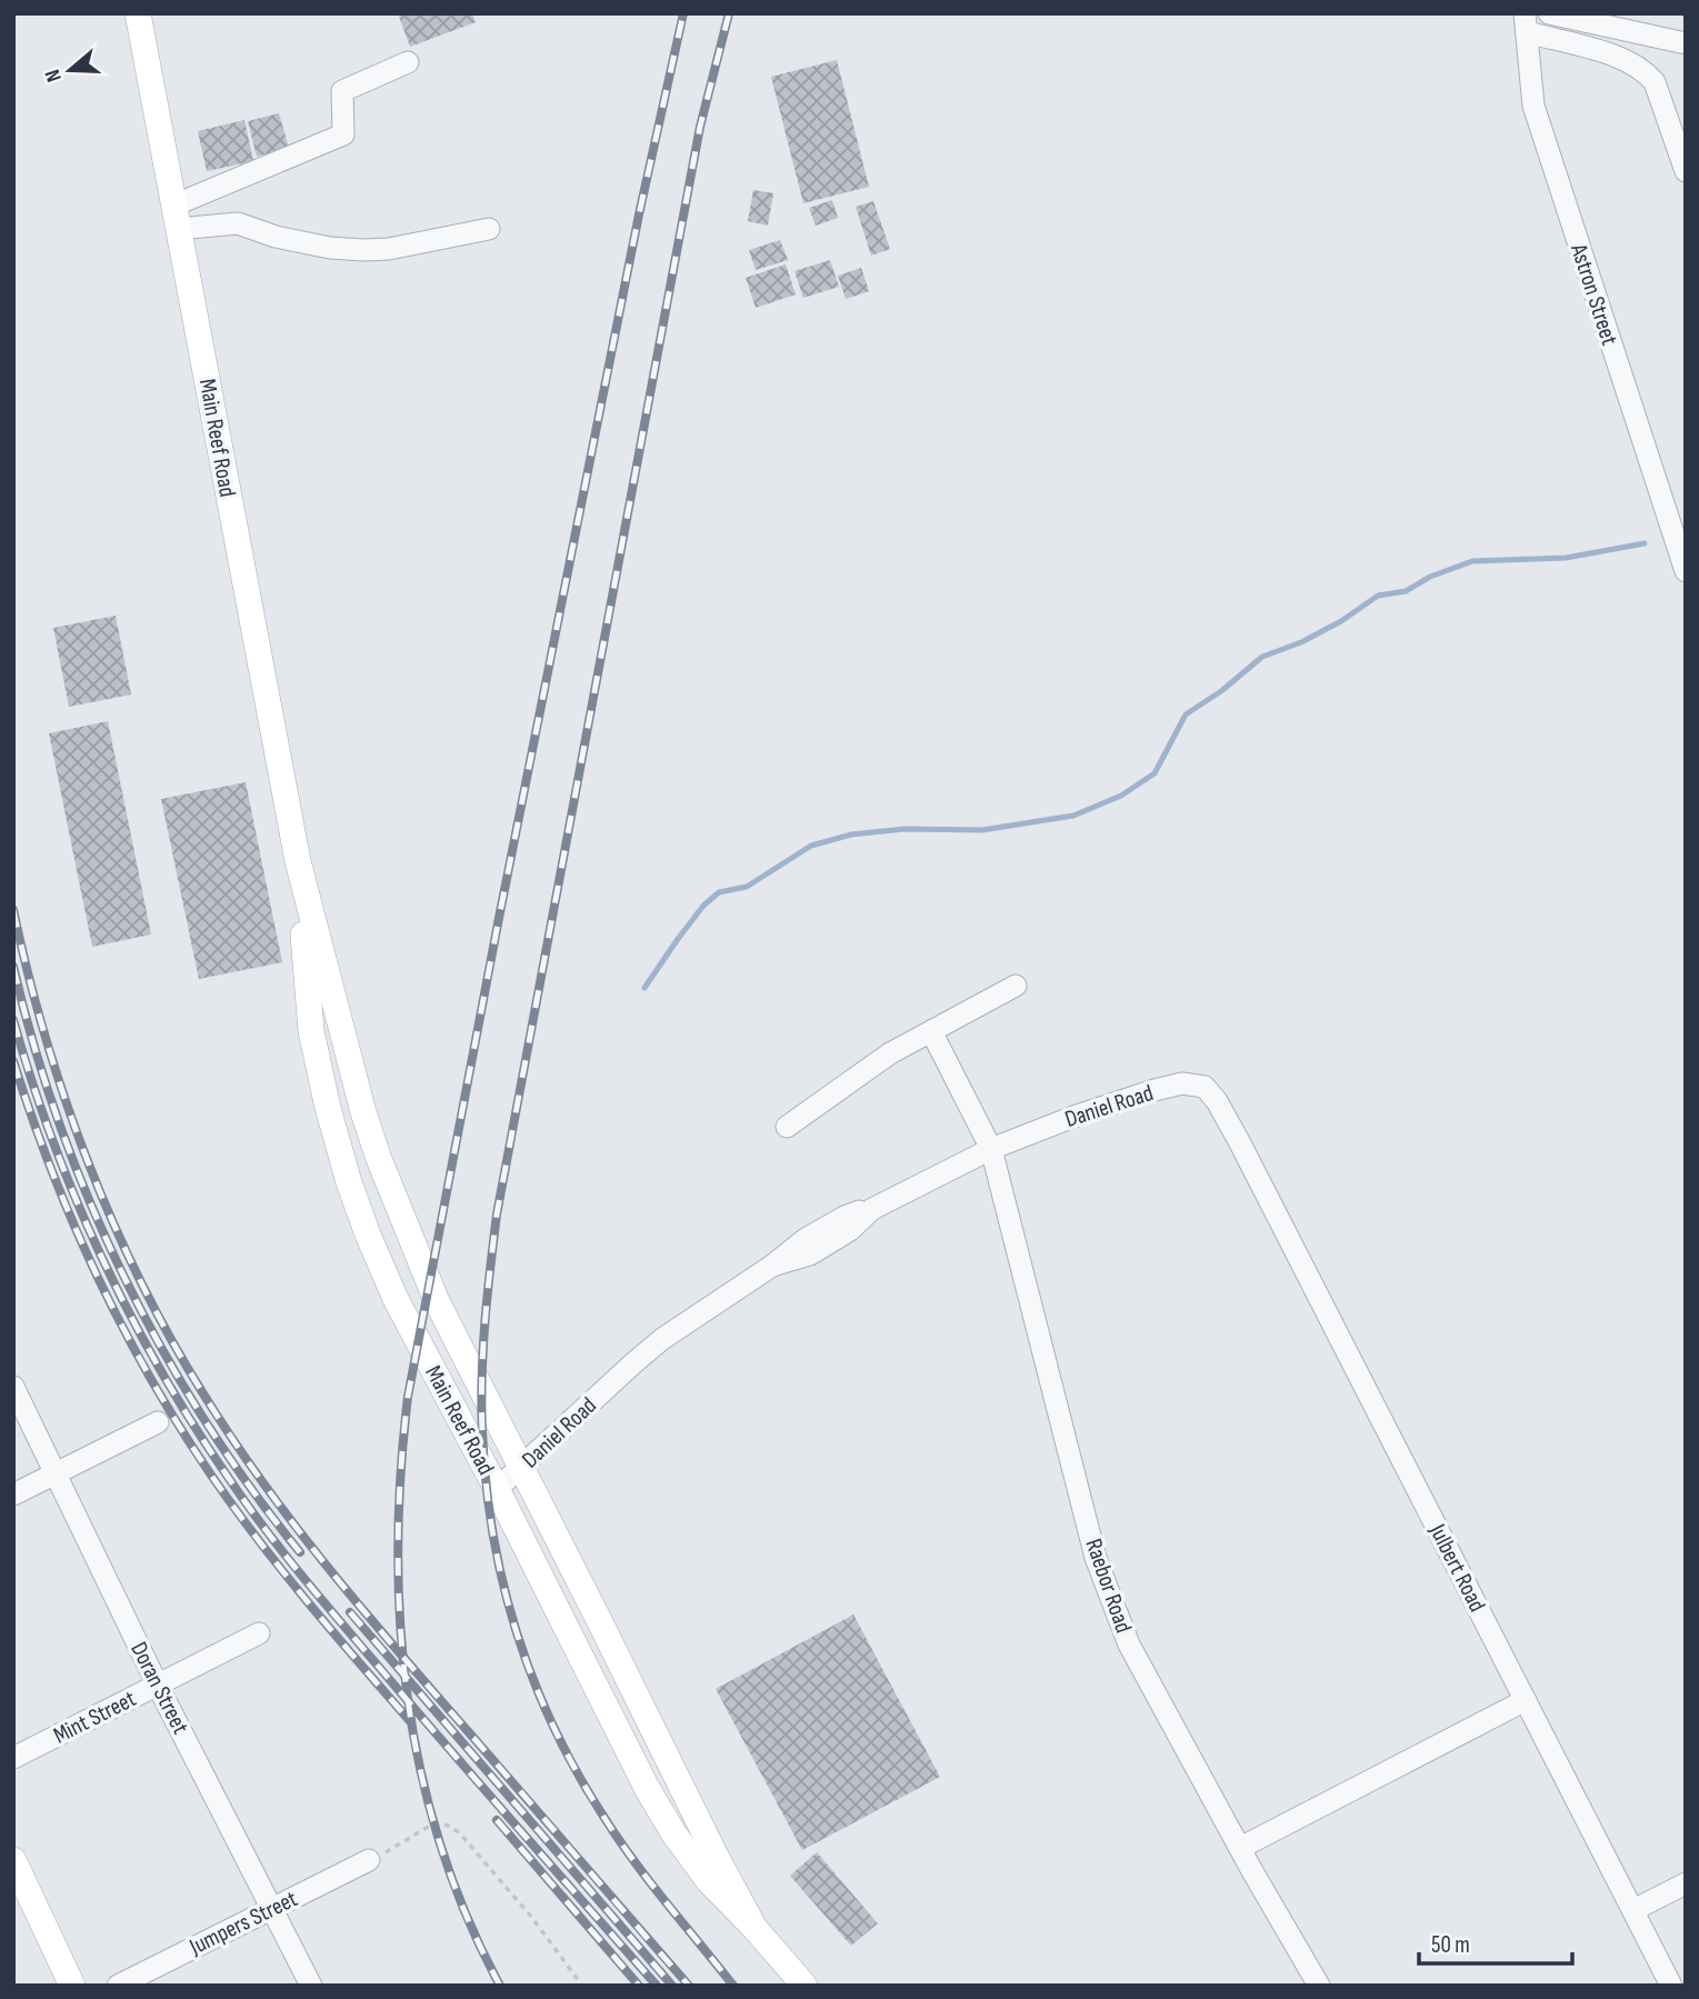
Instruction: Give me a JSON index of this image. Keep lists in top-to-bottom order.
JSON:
{
  "streets": {
    "main road": ["Main Reef Road"],
    "street": [
      "Astron Street",
      "Daniel Road",
      "Julbert Road",
      "Raebor Road",
      "Doran Street",
      "Mint Street",
      "Jumpers Street"
    ]
  },
  "crossings": [
    ["Main Reef Road", "Daniel Road"],
    ["Daniel Road", "Julbert Road"],
    ["Daniel Road", "Raebor Road"],
    ["Doran Street", "Mint Street"],
    ["Doran Street", "Jumpers Street"]
  ],
  "scale_bar": "50 m",
  "north": "left"
}
